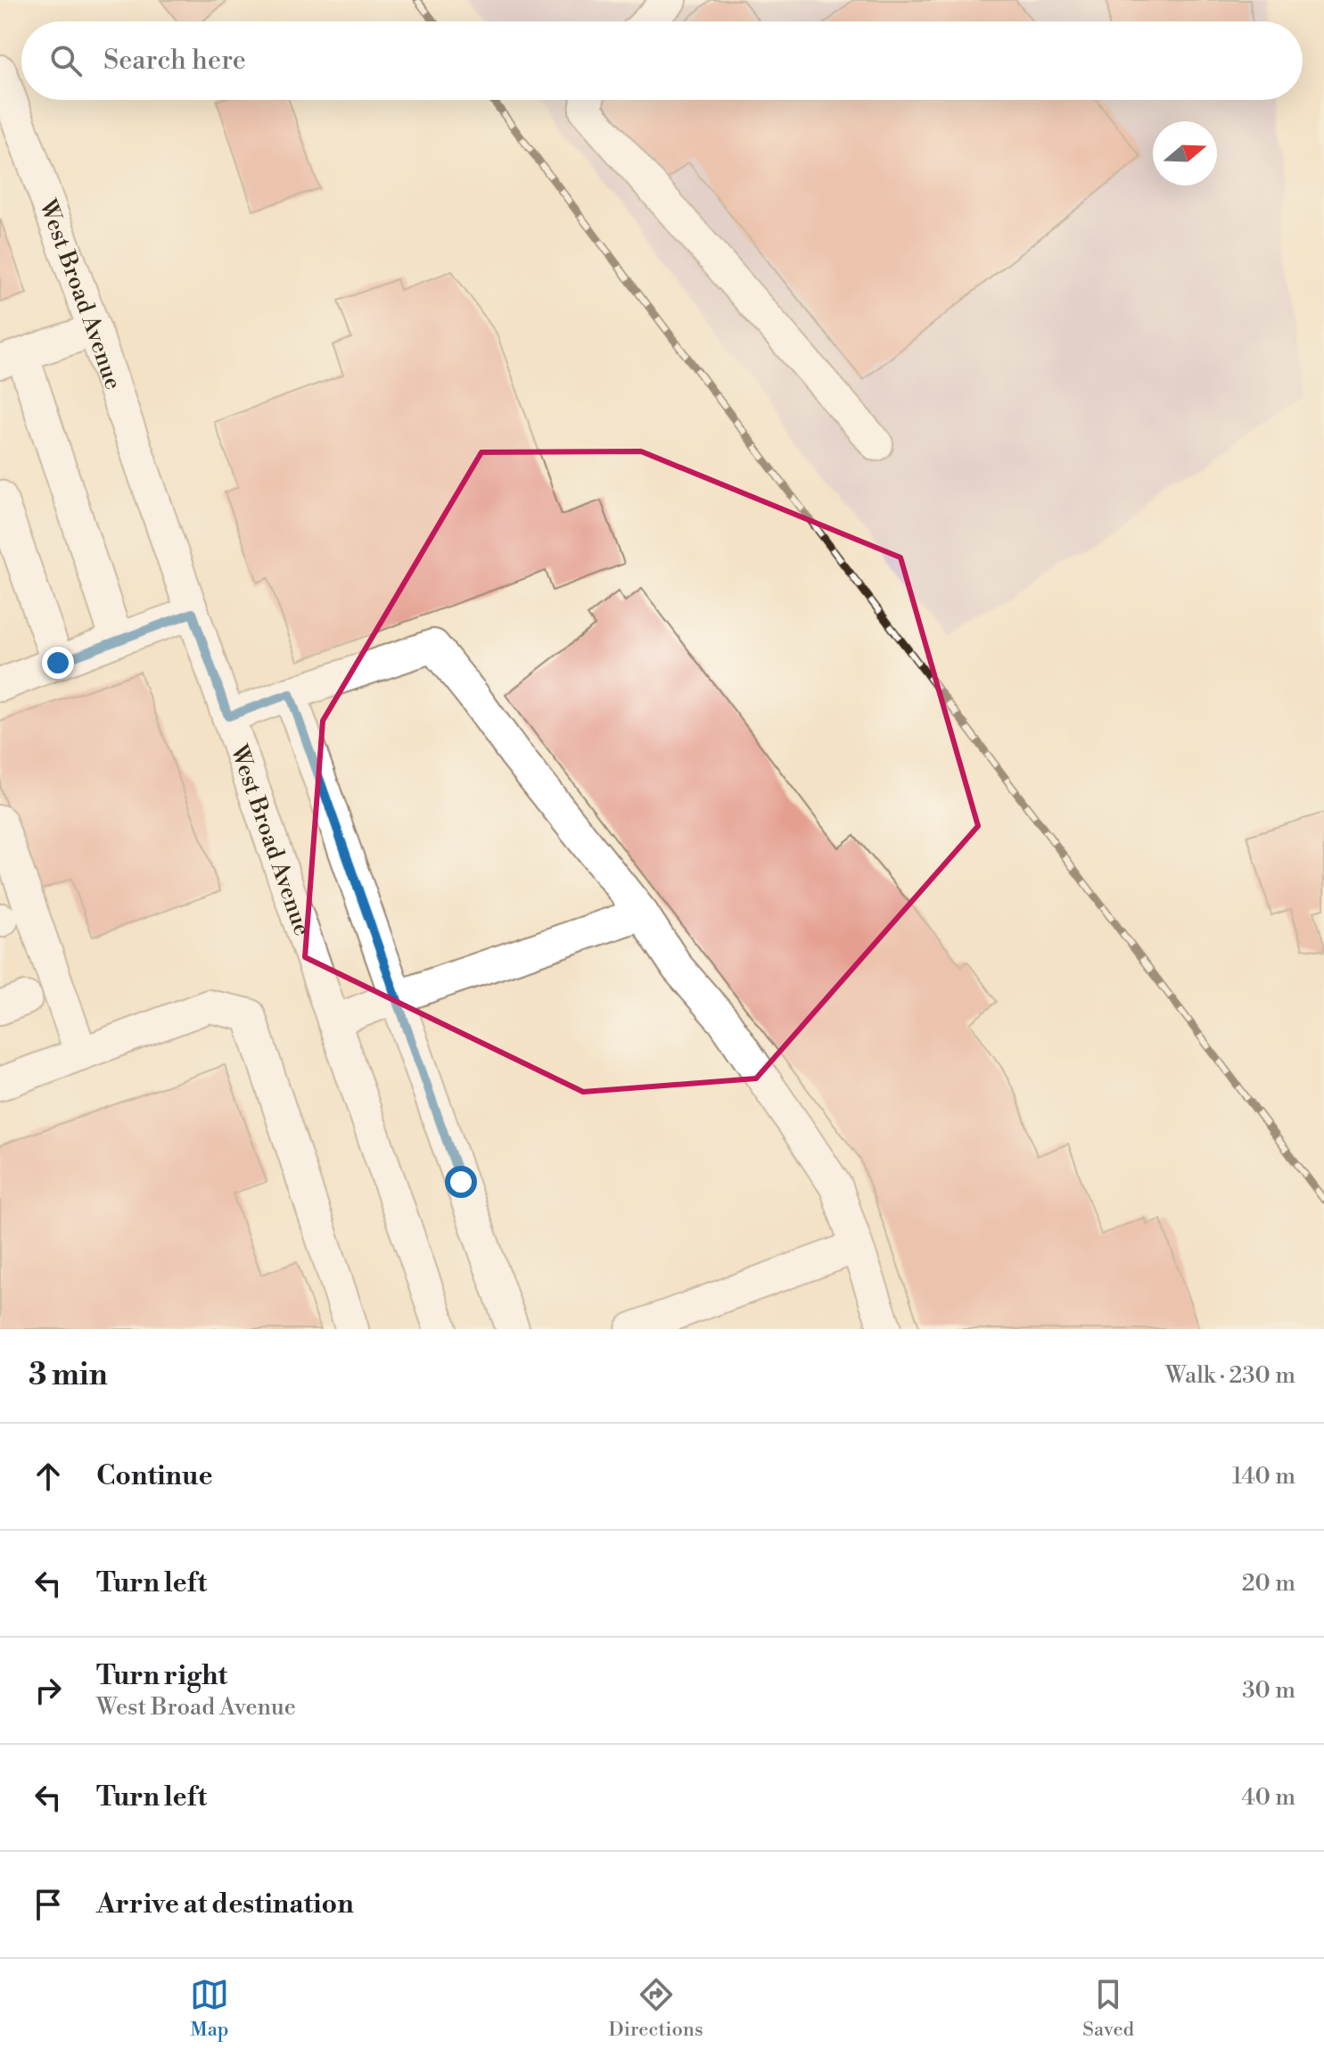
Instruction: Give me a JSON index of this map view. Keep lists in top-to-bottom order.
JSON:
{
  "streets": {
    "street": ["West Broad Avenue"]
  },
  "north": "right",
  "page": {
    "search": "Search here",
    "heading": ["3 min", "Walk · 230 m"],
    "list": [
      ["Continue", "140 m"],
      ["Turn left", "20 m"],
      ["Turn right", "West Broad Avenue", "30 m"],
      ["Turn left", "40 m"],
      "Arrive at destination"
    ],
    "nav": ["Map", "Directions", "Saved"]
  }
}
